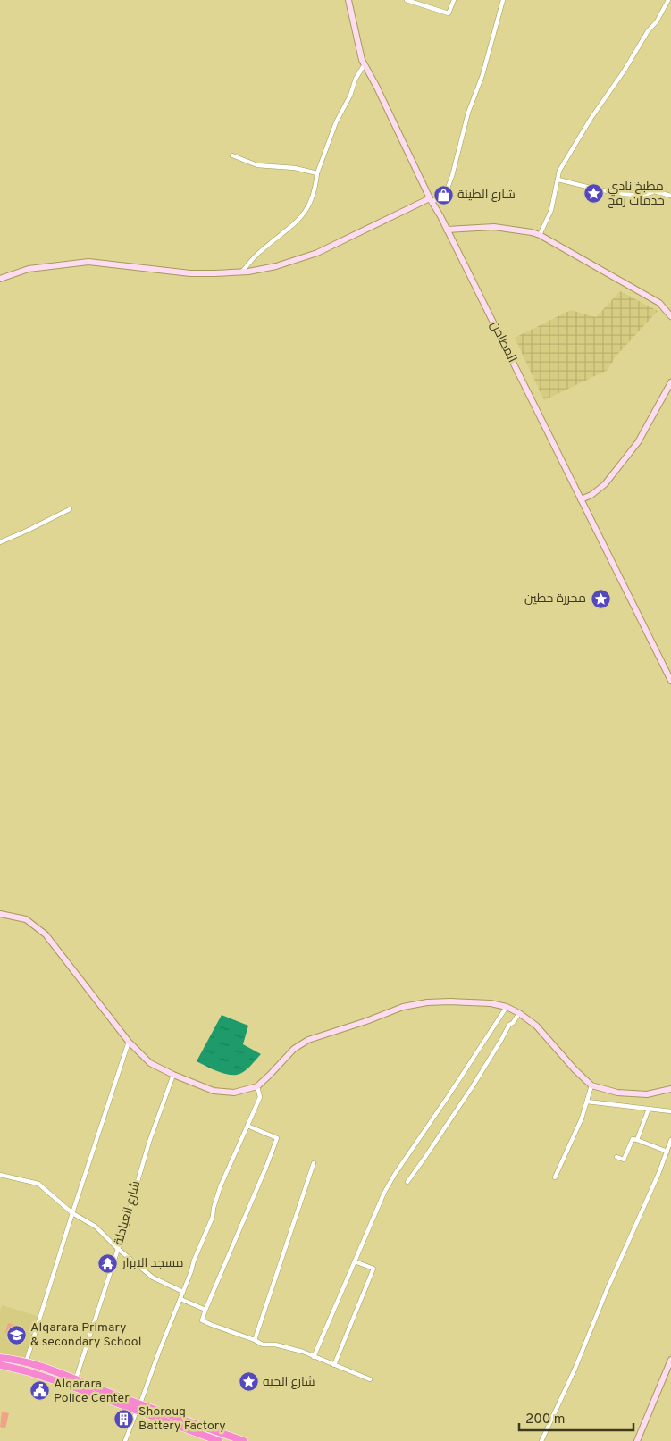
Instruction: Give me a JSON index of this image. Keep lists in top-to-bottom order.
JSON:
{
  "streets": {
    "street": ["المطاحن", "شارع العبادلة"]
  },
  "places": {
    "place": ["مطبخ نادي خدمات رفح", "محررة حطين", "شارع الجيه"],
    "shop": ["شارع الطينة"],
    "temple": ["مسجد الابرار"],
    "school or university": ["Alqarara Primary & secondary School"],
    "public building": ["Alqarara Police Center"],
    "building": ["Shorouq Battery Factory"]
  },
  "scale_bar": "200 m"
}
